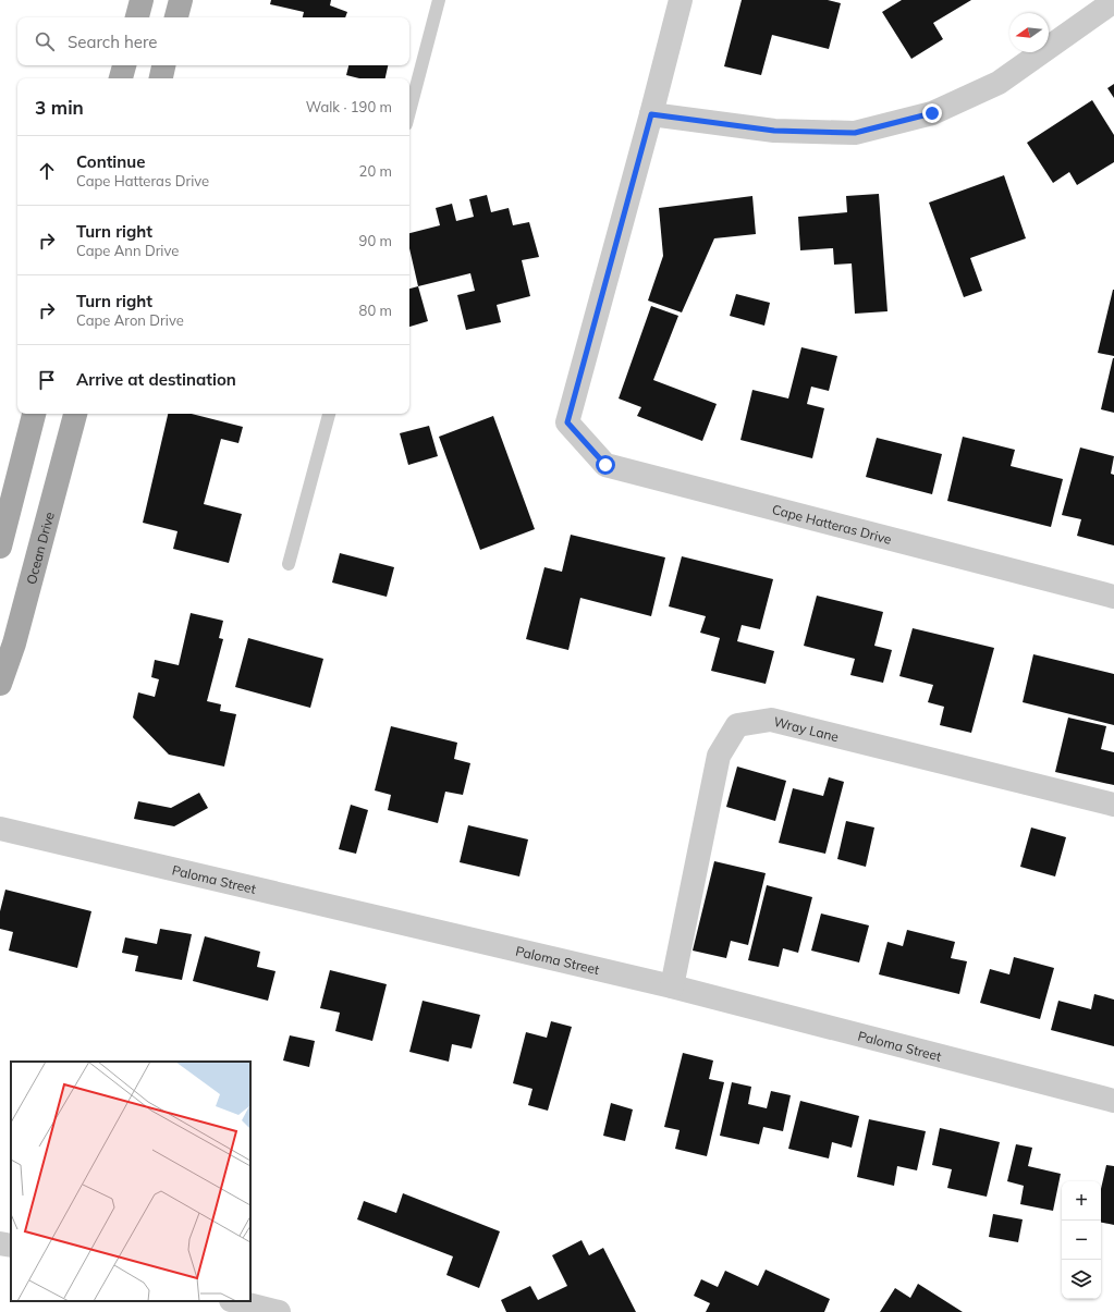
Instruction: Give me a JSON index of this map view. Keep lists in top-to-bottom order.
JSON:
{
  "streets": {
    "main road": ["Ocean Drive"],
    "street": ["Cape Hatteras Drive", "Wray Lane", "Paloma Street"]
  },
  "crossings": [
    ["Wray Lane", "Paloma Street"]
  ],
  "north": "left",
  "page": {
    "search": "Search here",
    "heading": ["3 min", "Walk · 190 m"],
    "list": [
      ["Continue", "Cape Hatteras Drive", "20 m"],
      ["Turn right", "Cape Ann Drive", "90 m"],
      ["Turn right", "Cape Aron Drive", "80 m"],
      "Arrive at destination"
    ],
    "map_buttons": ["+", "−"]
  }
}
